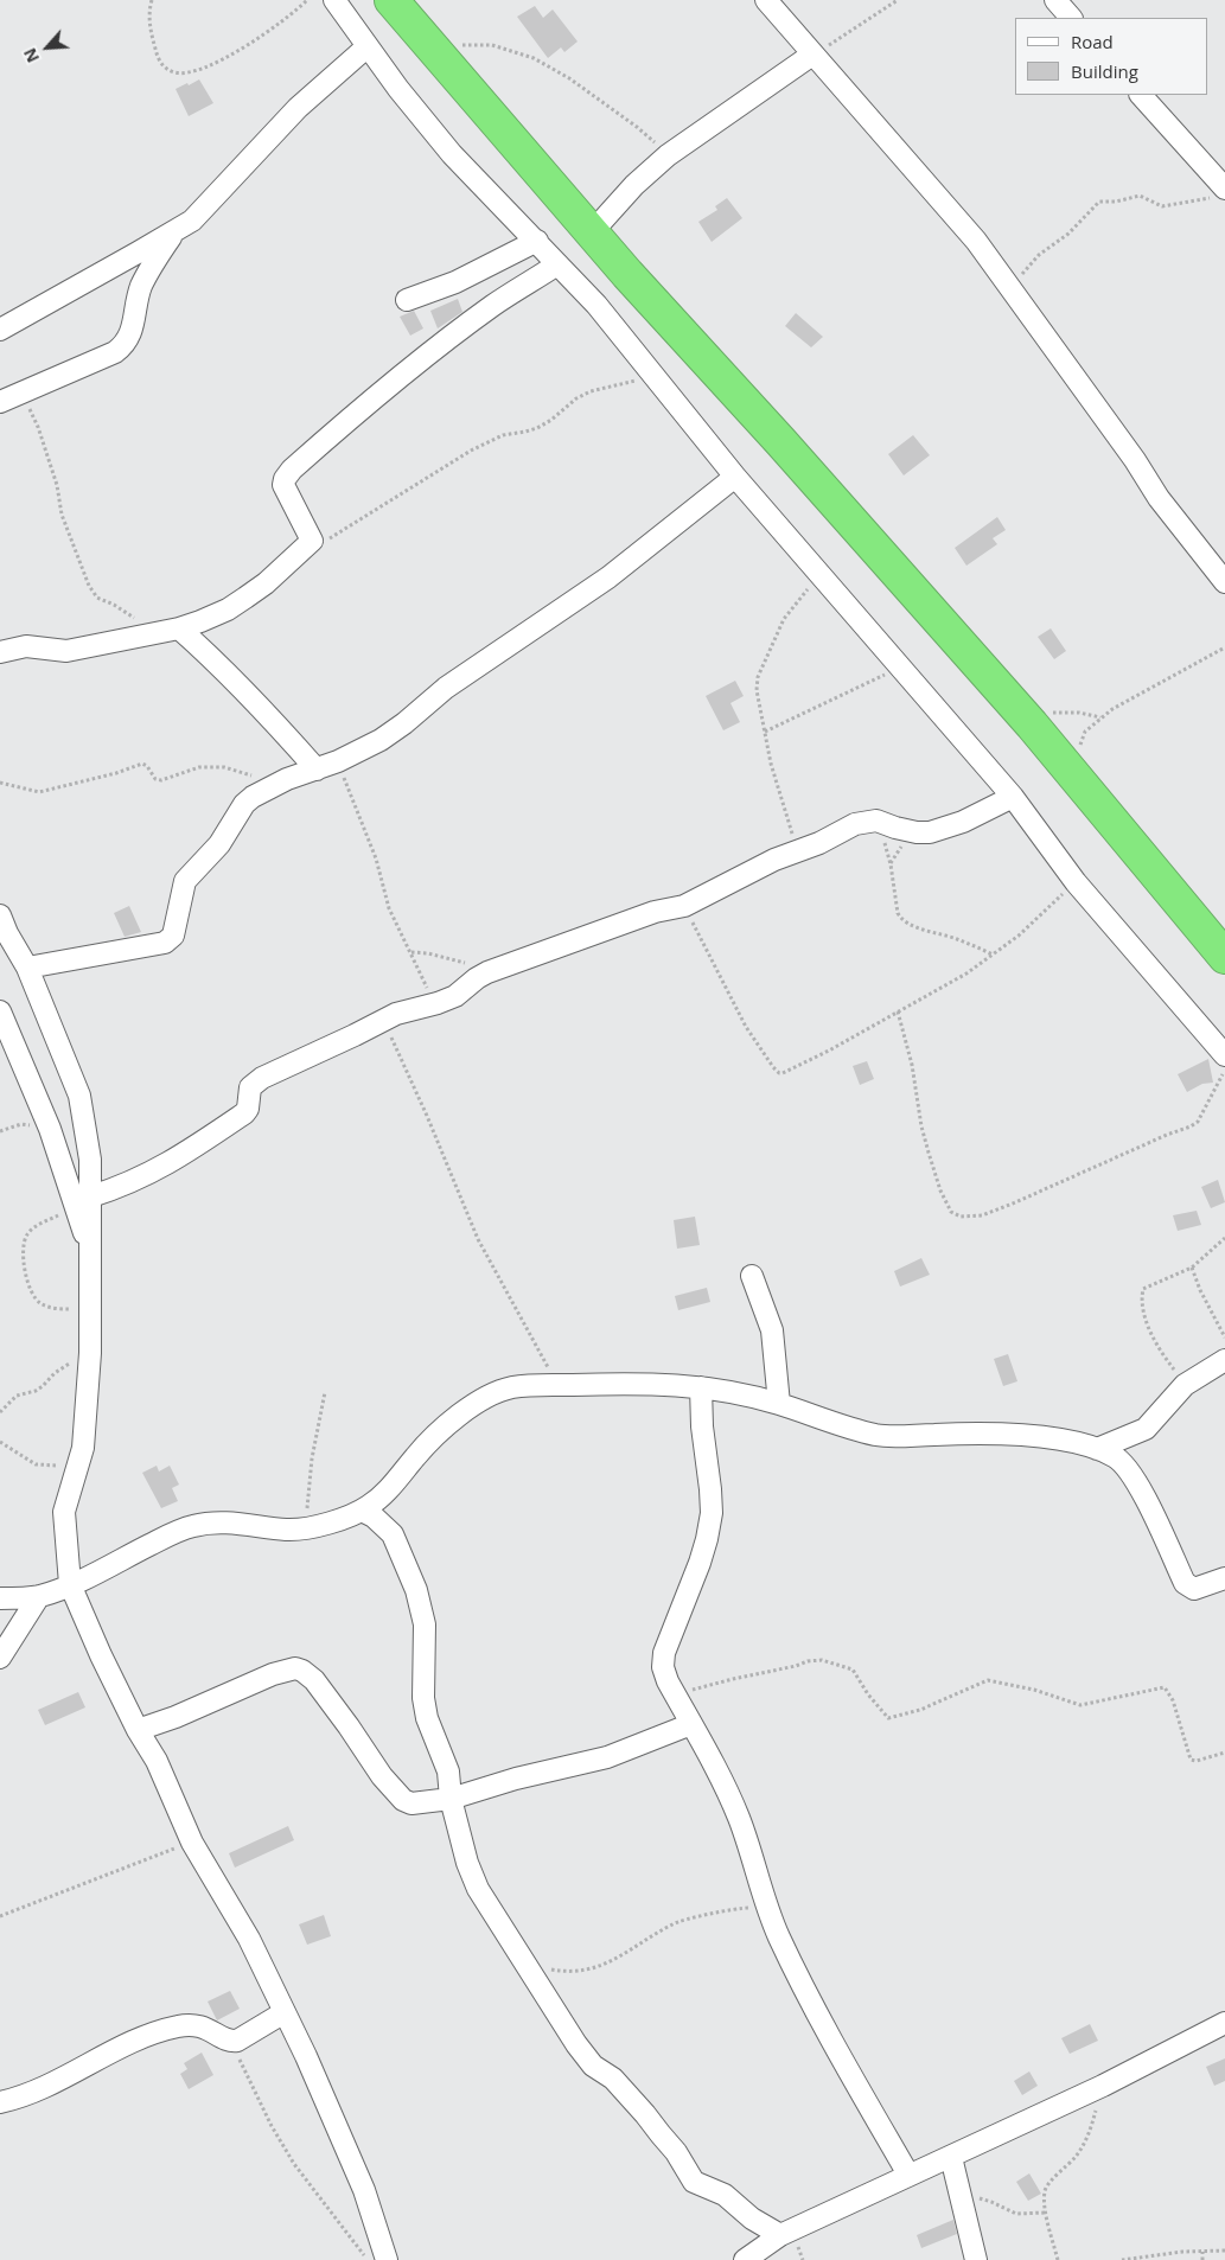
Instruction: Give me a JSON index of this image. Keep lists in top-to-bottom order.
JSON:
{
  "legend": ["Road", "Building"],
  "north": "bottom left"
}
